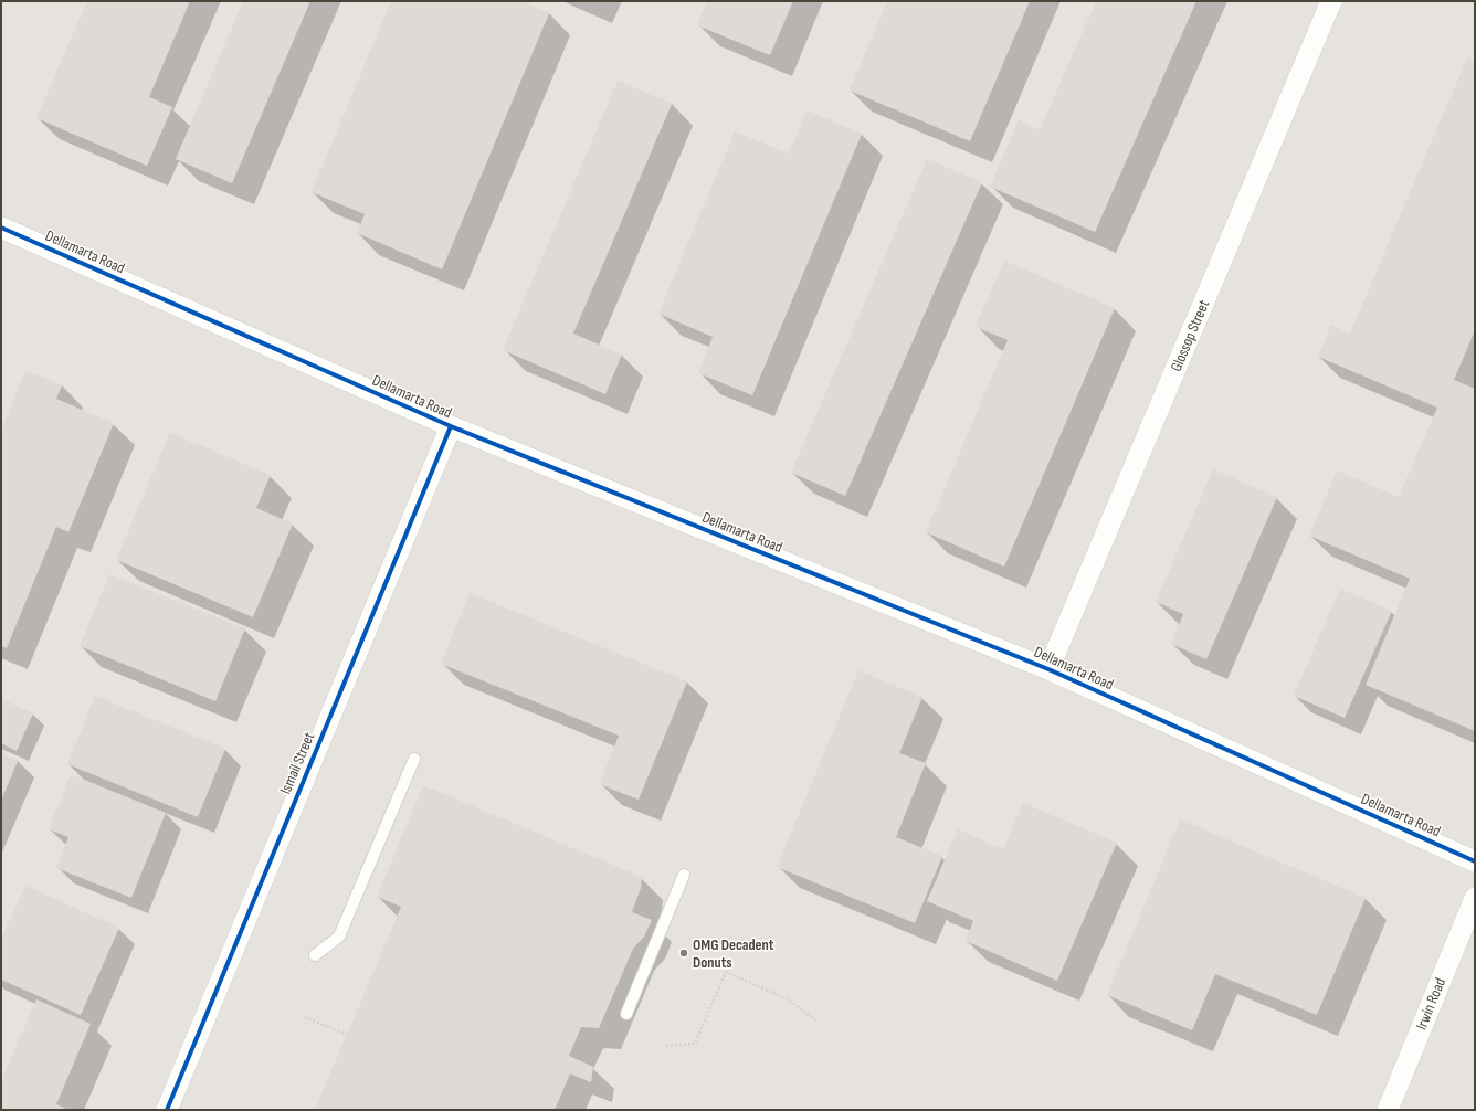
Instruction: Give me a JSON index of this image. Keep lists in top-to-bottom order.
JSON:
{
  "streets": {
    "street": [
      "Dellamarta Road",
      "Glossop Street",
      "Ismail Street",
      "Irwin Road"
    ]
  },
  "crossings": [
    ["Dellamarta Road", "Glossop Street"],
    ["Dellamarta Road", "Ismail Street"]
  ],
  "places": ["OMG Decadent Donuts"]
}
